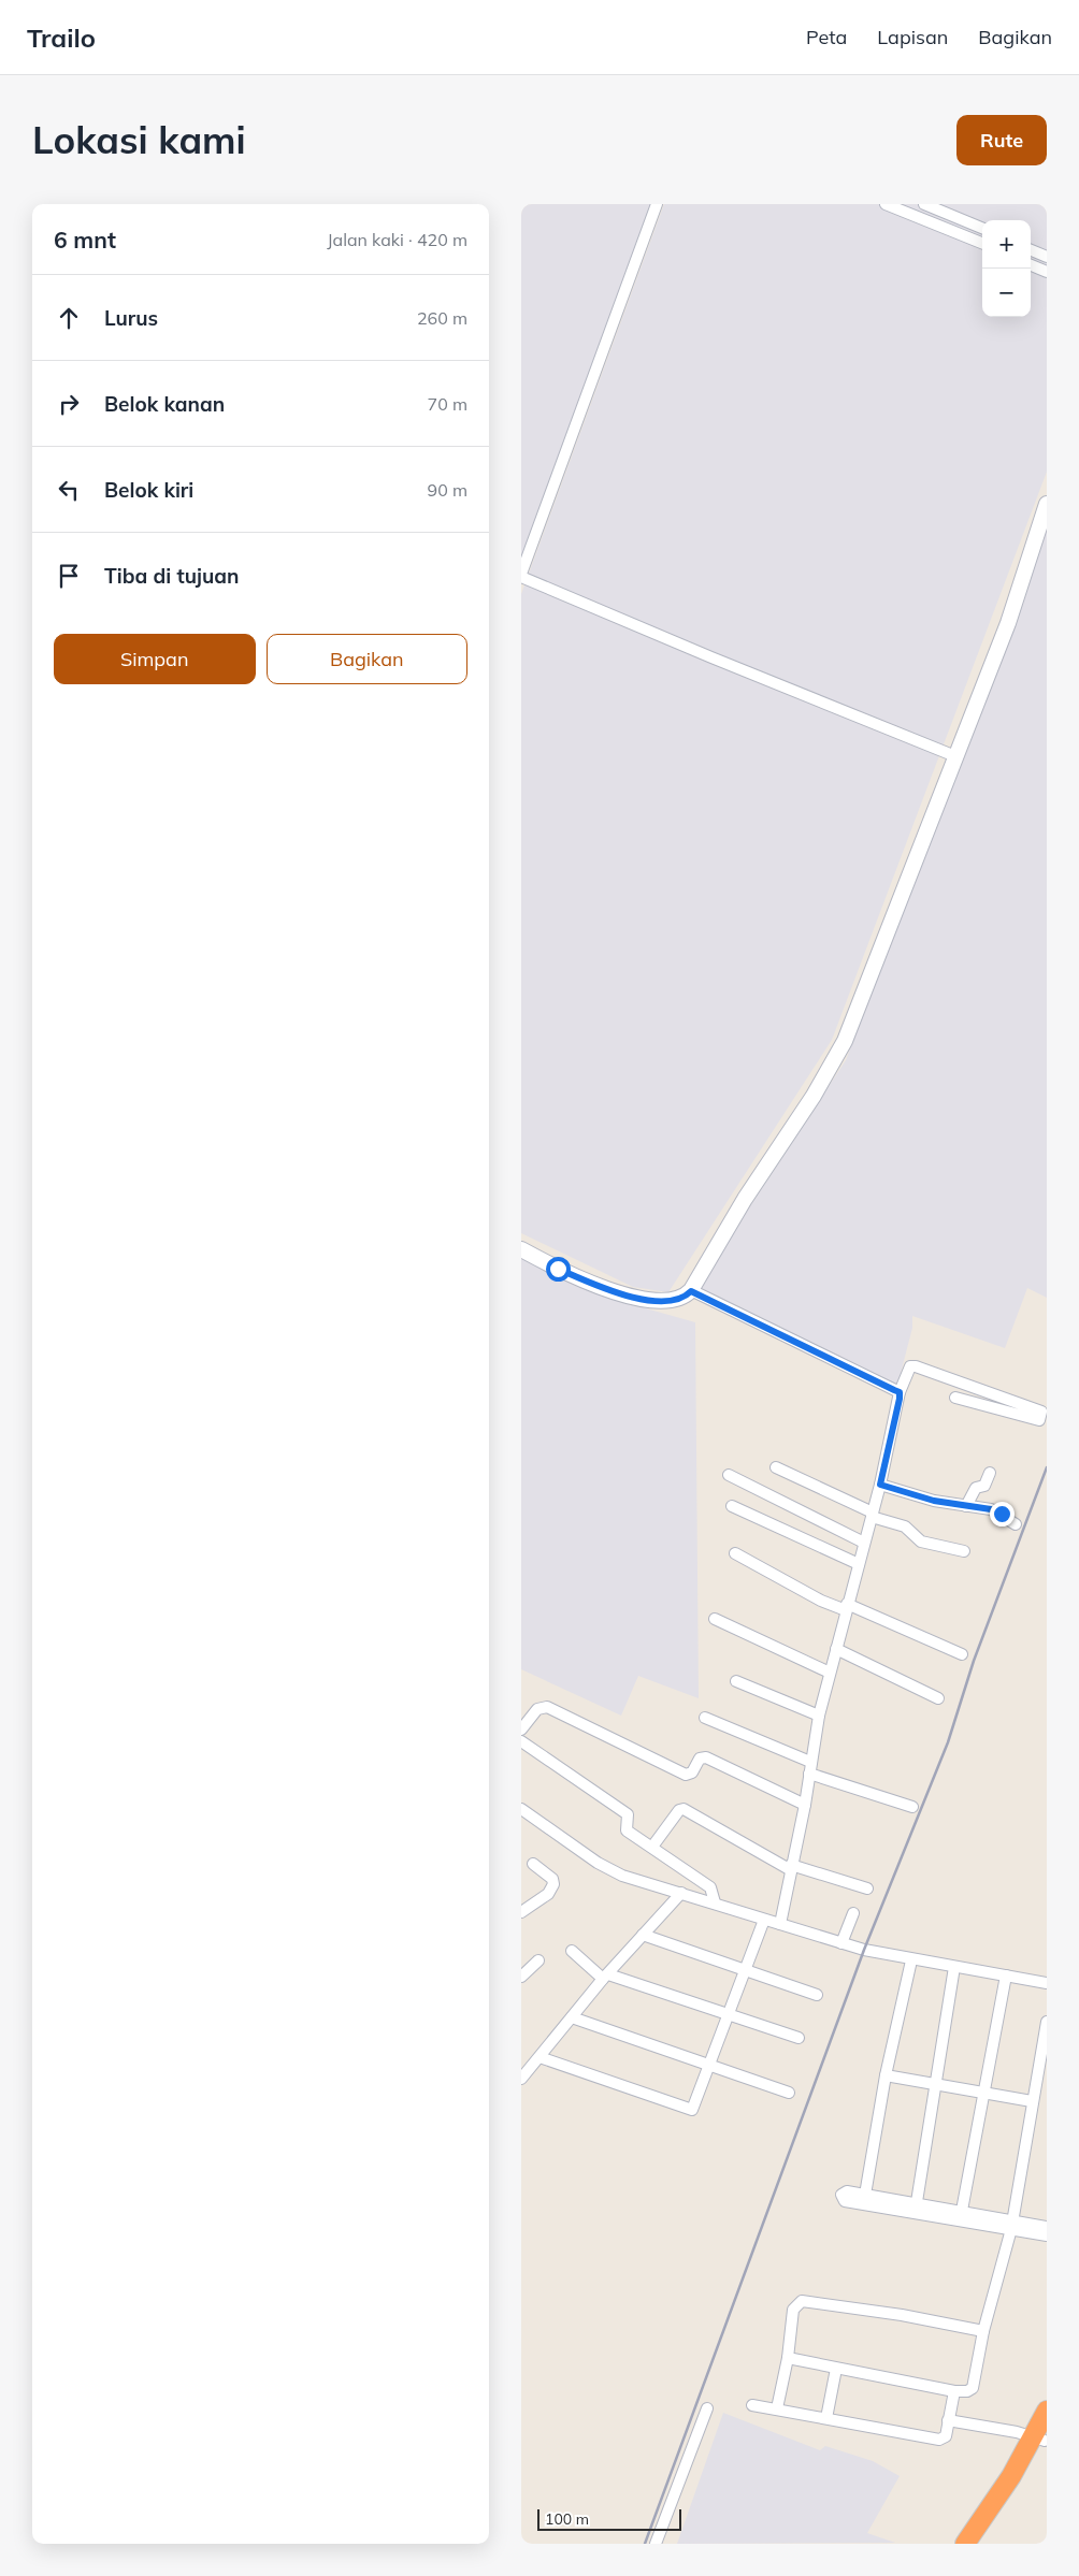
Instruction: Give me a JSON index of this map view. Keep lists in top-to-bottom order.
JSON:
{
  "scale_bar": "100 m",
  "page": {
    "header": "Trailo",
    "nav": ["Peta", "Lapisan", "Bagikan"],
    "buttons": [
      "Rute",
      ["Simpan", "Bagikan"]
    ],
    "title": "Lokasi kami",
    "heading": ["6 mnt", "Jalan kaki · 420 m"],
    "map_buttons": ["+", "−"],
    "list": [
      ["Lurus", "260 m"],
      ["Belok kanan", "70 m"],
      ["Belok kiri", "90 m"],
      "Tiba di tujuan"
    ],
    "scale": "100 m"
  }
}
